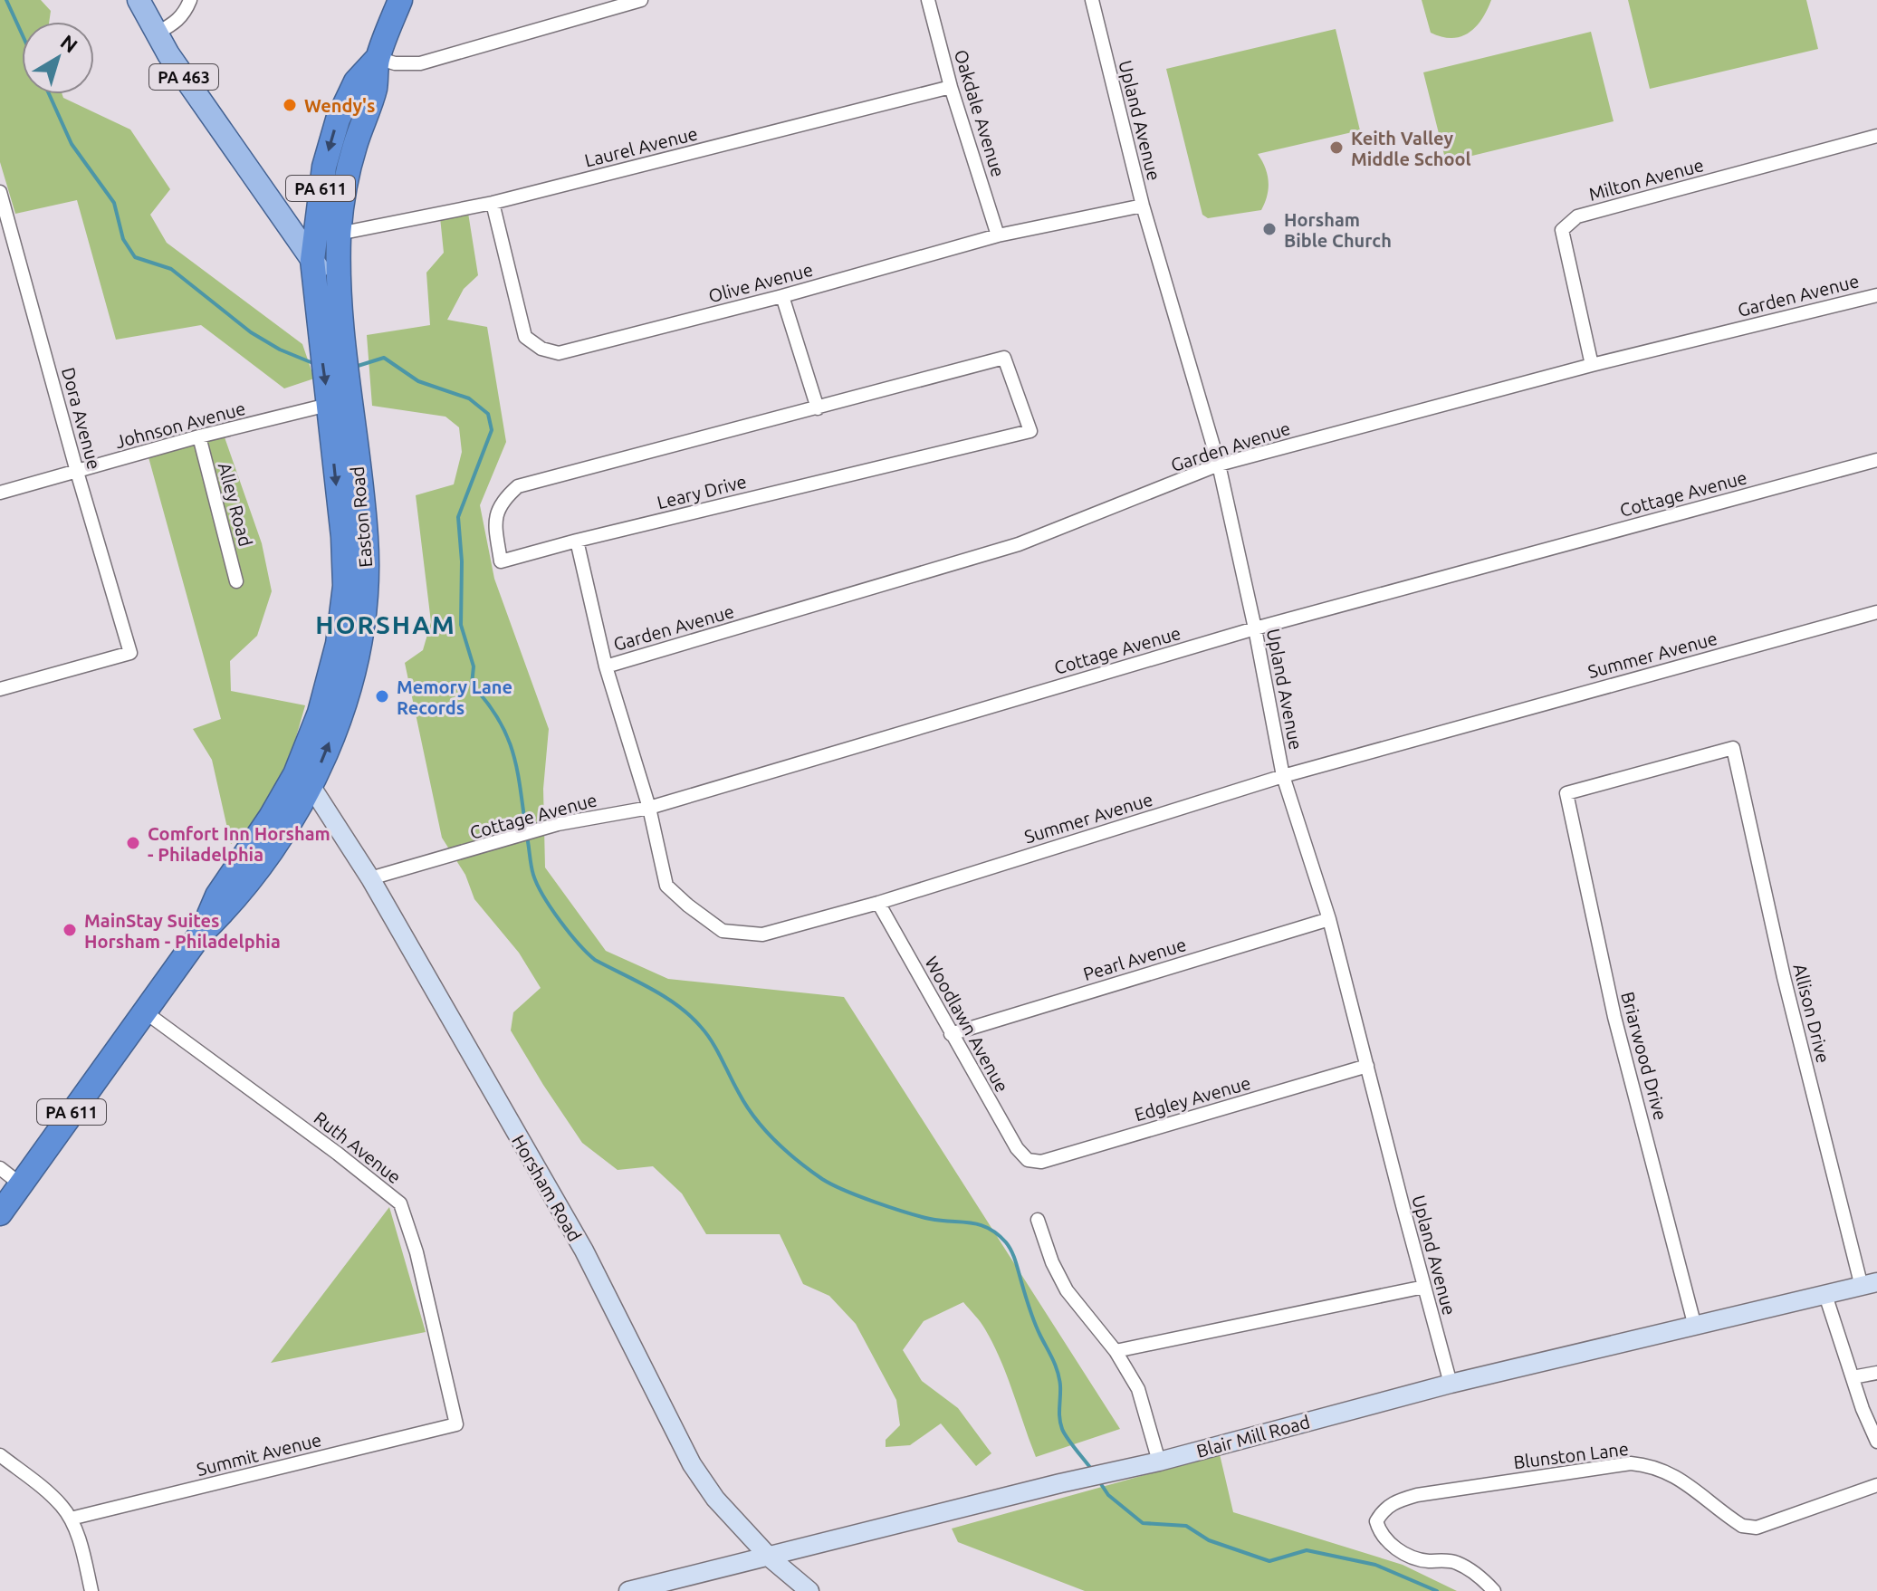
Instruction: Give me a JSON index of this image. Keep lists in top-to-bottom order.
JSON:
{
  "streets": {
    "highway": ["PA 611", "Easton Road"],
    "main road": ["PA 463", "Horsham Road", "Blair Mill Road"],
    "street": [
      "Oakdale Avenue",
      "Upland Avenue",
      "Laurel Avenue",
      "Milton Avenue",
      "Olive Avenue",
      "Garden Avenue",
      "Dora Avenue",
      "Johnson Avenue",
      "Leary Drive",
      "Cottage Avenue",
      "Alley Road",
      "Summer Avenue",
      "Pearl Avenue",
      "Allison Drive",
      "Woodlawn Avenue",
      "Briarwood Drive",
      "Edgley Avenue",
      "Ruth Avenue",
      "Summit Avenue",
      "Blunston Lane"
    ]
  },
  "crossings": [
    ["PA 463", "Easton Road"],
    ["Oakdale Avenue", "Laurel Avenue"],
    ["Oakdale Avenue", "Olive Avenue"],
    ["Upland Avenue", "Olive Avenue"],
    ["Upland Avenue", "Garden Avenue"],
    ["Upland Avenue", "Cottage Avenue"],
    ["Upland Avenue", "Summer Avenue"],
    ["Upland Avenue", "Pearl Avenue"],
    ["Upland Avenue", "Edgley Avenue"],
    ["Upland Avenue", "Blair Mill Road"],
    ["Laurel Avenue", "Olive Avenue"],
    ["Laurel Avenue", "Easton Road"],
    ["Milton Avenue", "Garden Avenue"],
    ["Garden Avenue", "Summer Avenue"],
    ["Dora Avenue", "Johnson Avenue"],
    ["Johnson Avenue", "Alley Road"],
    ["Johnson Avenue", "Easton Road"],
    ["Leary Drive", "Summer Avenue"],
    ["Cottage Avenue", "Summer Avenue"],
    ["Cottage Avenue", "Horsham Road"],
    ["Easton Road", "Ruth Avenue"],
    ["Easton Road", "Horsham Road"],
    ["Summer Avenue", "Woodlawn Avenue"],
    ["Pearl Avenue", "Woodlawn Avenue"],
    ["Allison Drive", "Briarwood Drive"],
    ["Allison Drive", "Blair Mill Road"],
    ["Woodlawn Avenue", "Edgley Avenue"],
    ["Briarwood Drive", "Blair Mill Road"],
    ["Ruth Avenue", "Summit Avenue"],
    ["Horsham Road", "Blair Mill Road"]
  ],
  "districts": ["HORSHAM"],
  "places": [
    "Wendy's",
    "Keith Valley Middle School",
    "Horsham Bible Church",
    "Memory Lane Records",
    "Comfort Inn Horsham - Philadelphia",
    "MainStay Suites Horsham - Philadelphia"
  ],
  "north": "top right"
}
